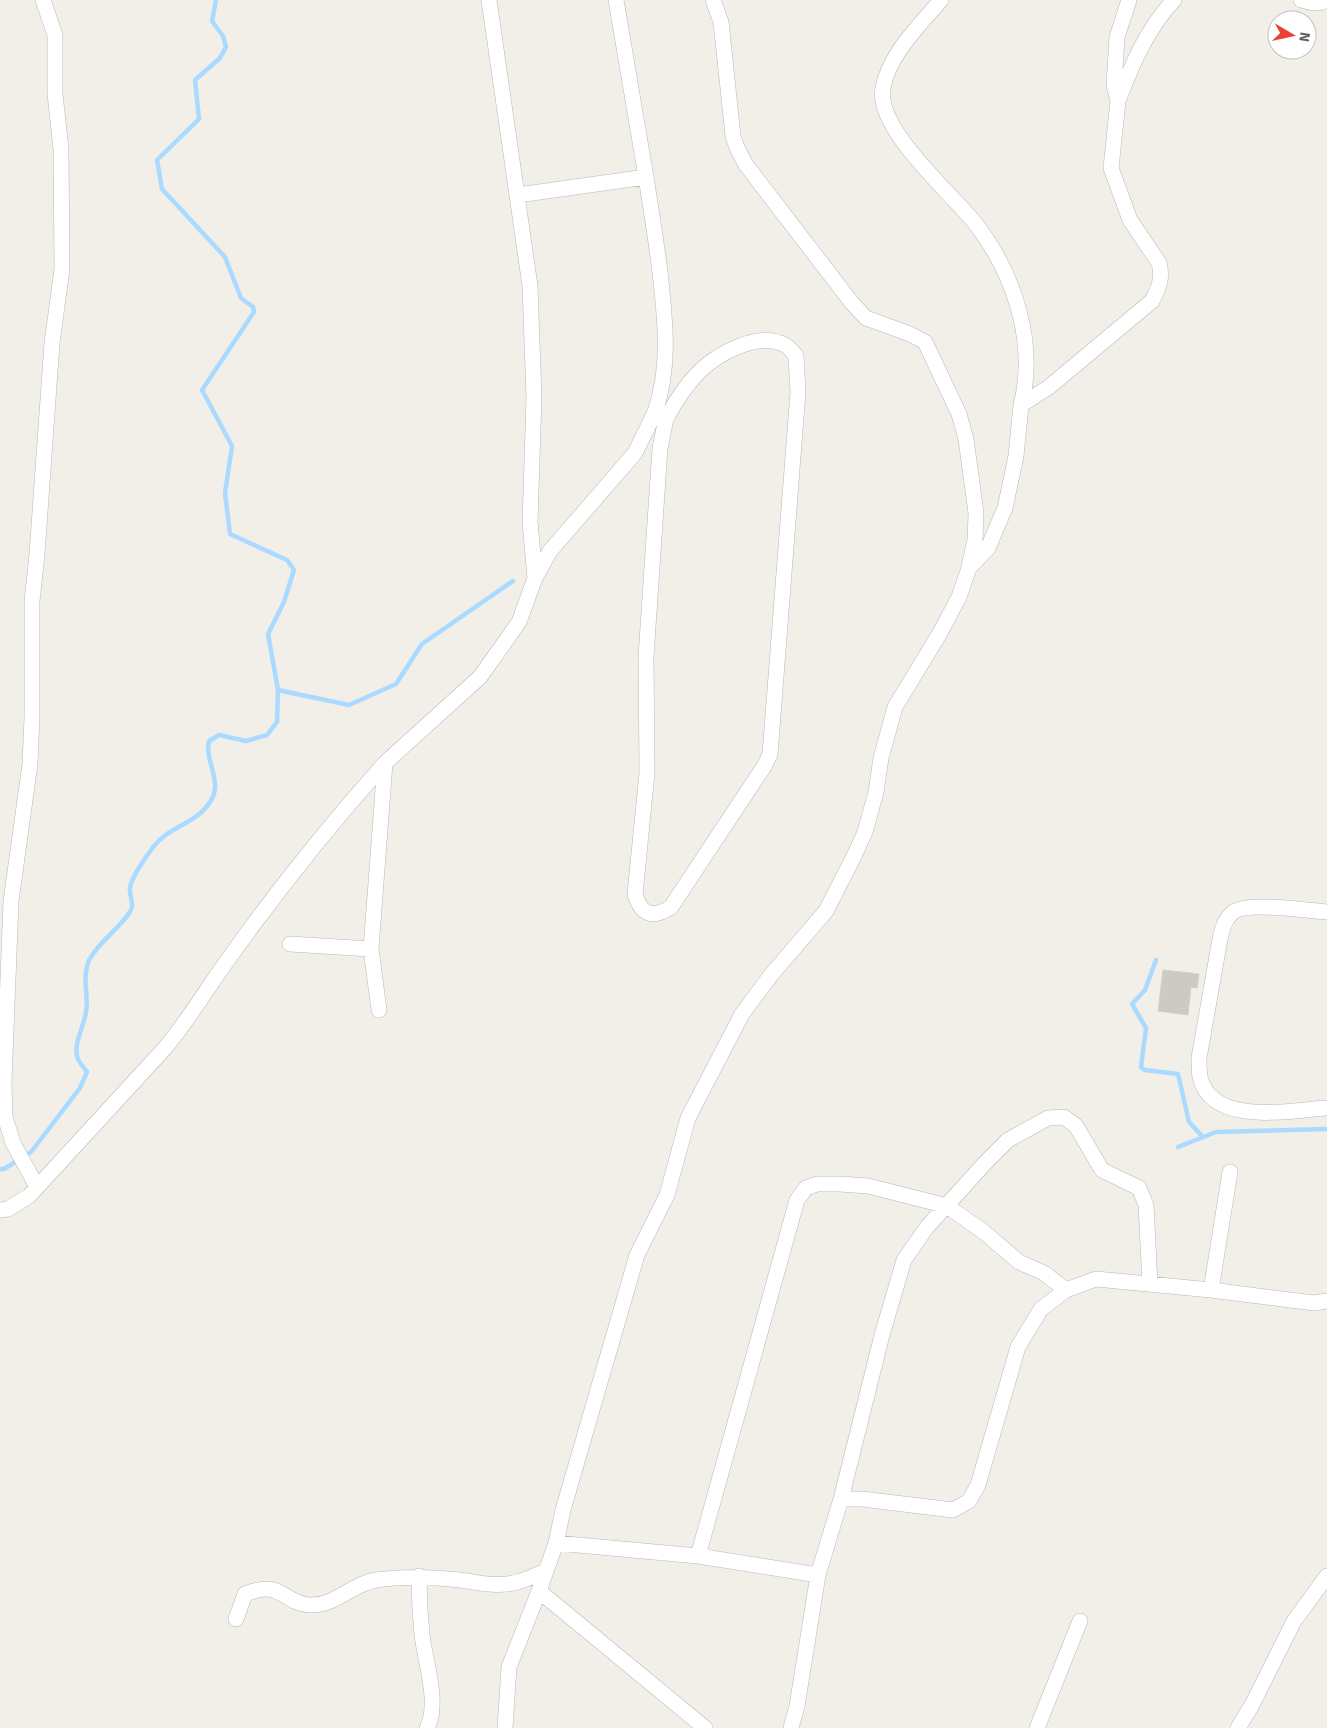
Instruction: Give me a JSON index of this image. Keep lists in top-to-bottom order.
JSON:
{
  "north": "right"
}
